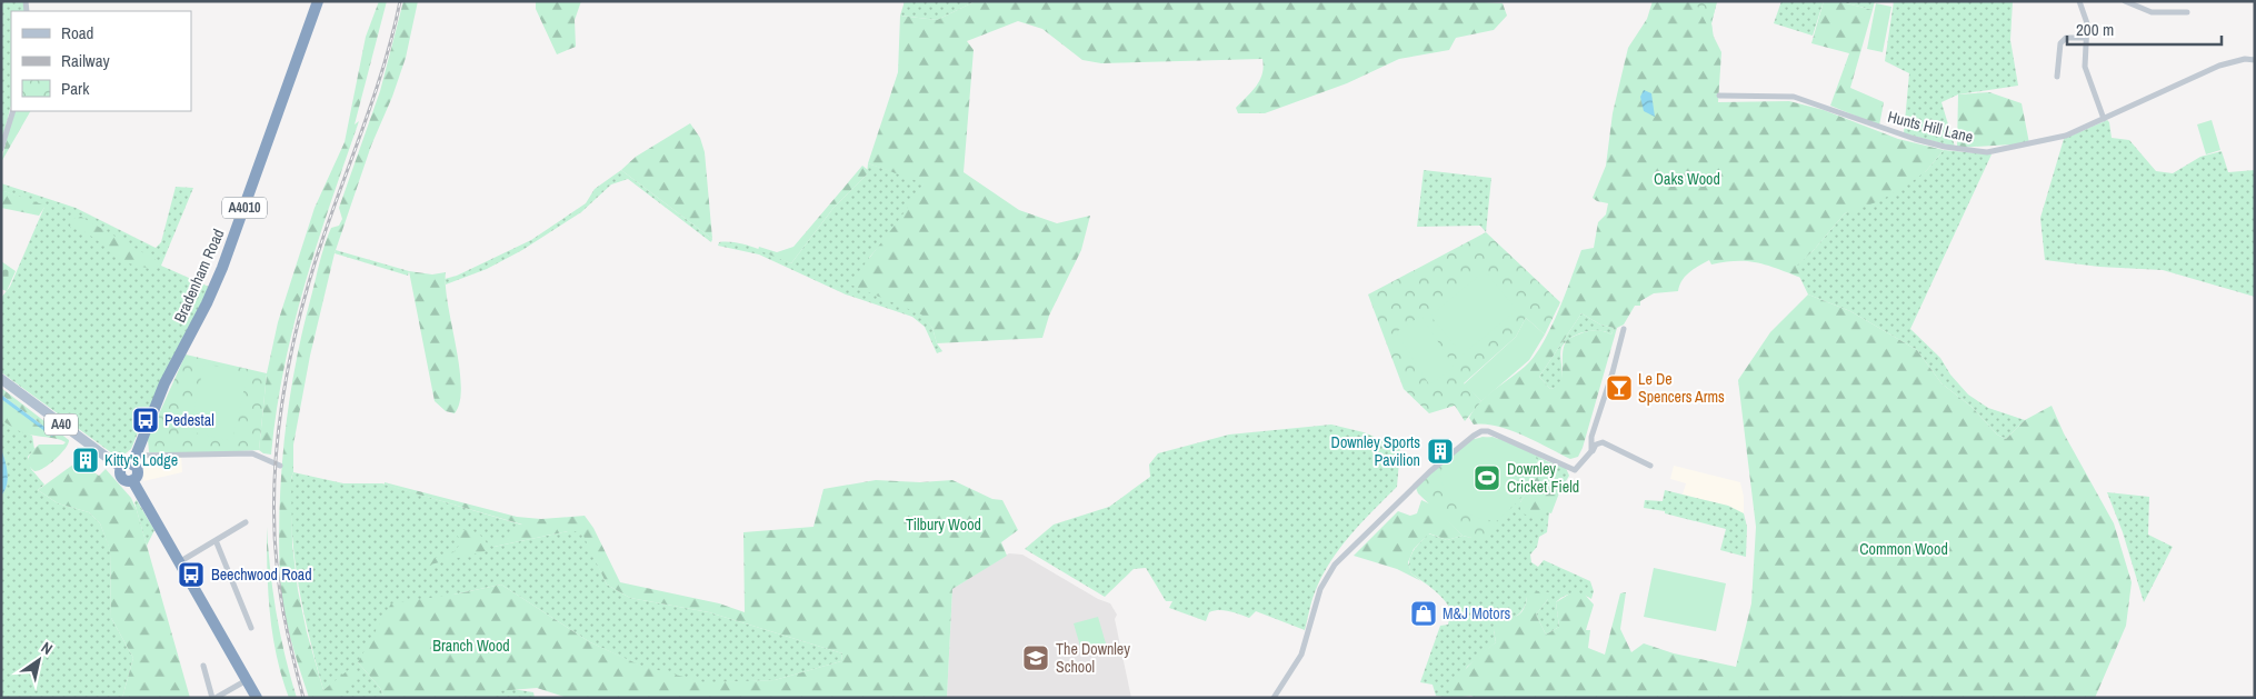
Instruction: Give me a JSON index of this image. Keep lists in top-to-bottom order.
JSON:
{
  "streets": {
    "highway": ["A4010", "Bradenham Road"],
    "main road": ["A40"],
    "street": ["Hunts Hill Lane"]
  },
  "crossings": [
    ["Bradenham Road", "A40"]
  ],
  "parks": [
    "Oaks Wood",
    "Tilbury Wood",
    "Common Wood",
    "Branch Wood"
  ],
  "places": {
    "bar": ["Le De Spencers Arms"],
    "bus stop": ["Pedestal", "Beechwood Road"],
    "building": ["Downley Sports Pavilion", "Kitty's Lodge"],
    "sports": ["Downley Cricket Field"],
    "shop": ["M&J Motors"],
    "school or university": ["The Downley School"]
  },
  "legend": ["Road", "Railway", "Park"],
  "scale_bar": "200 m",
  "north": "top right"
}
